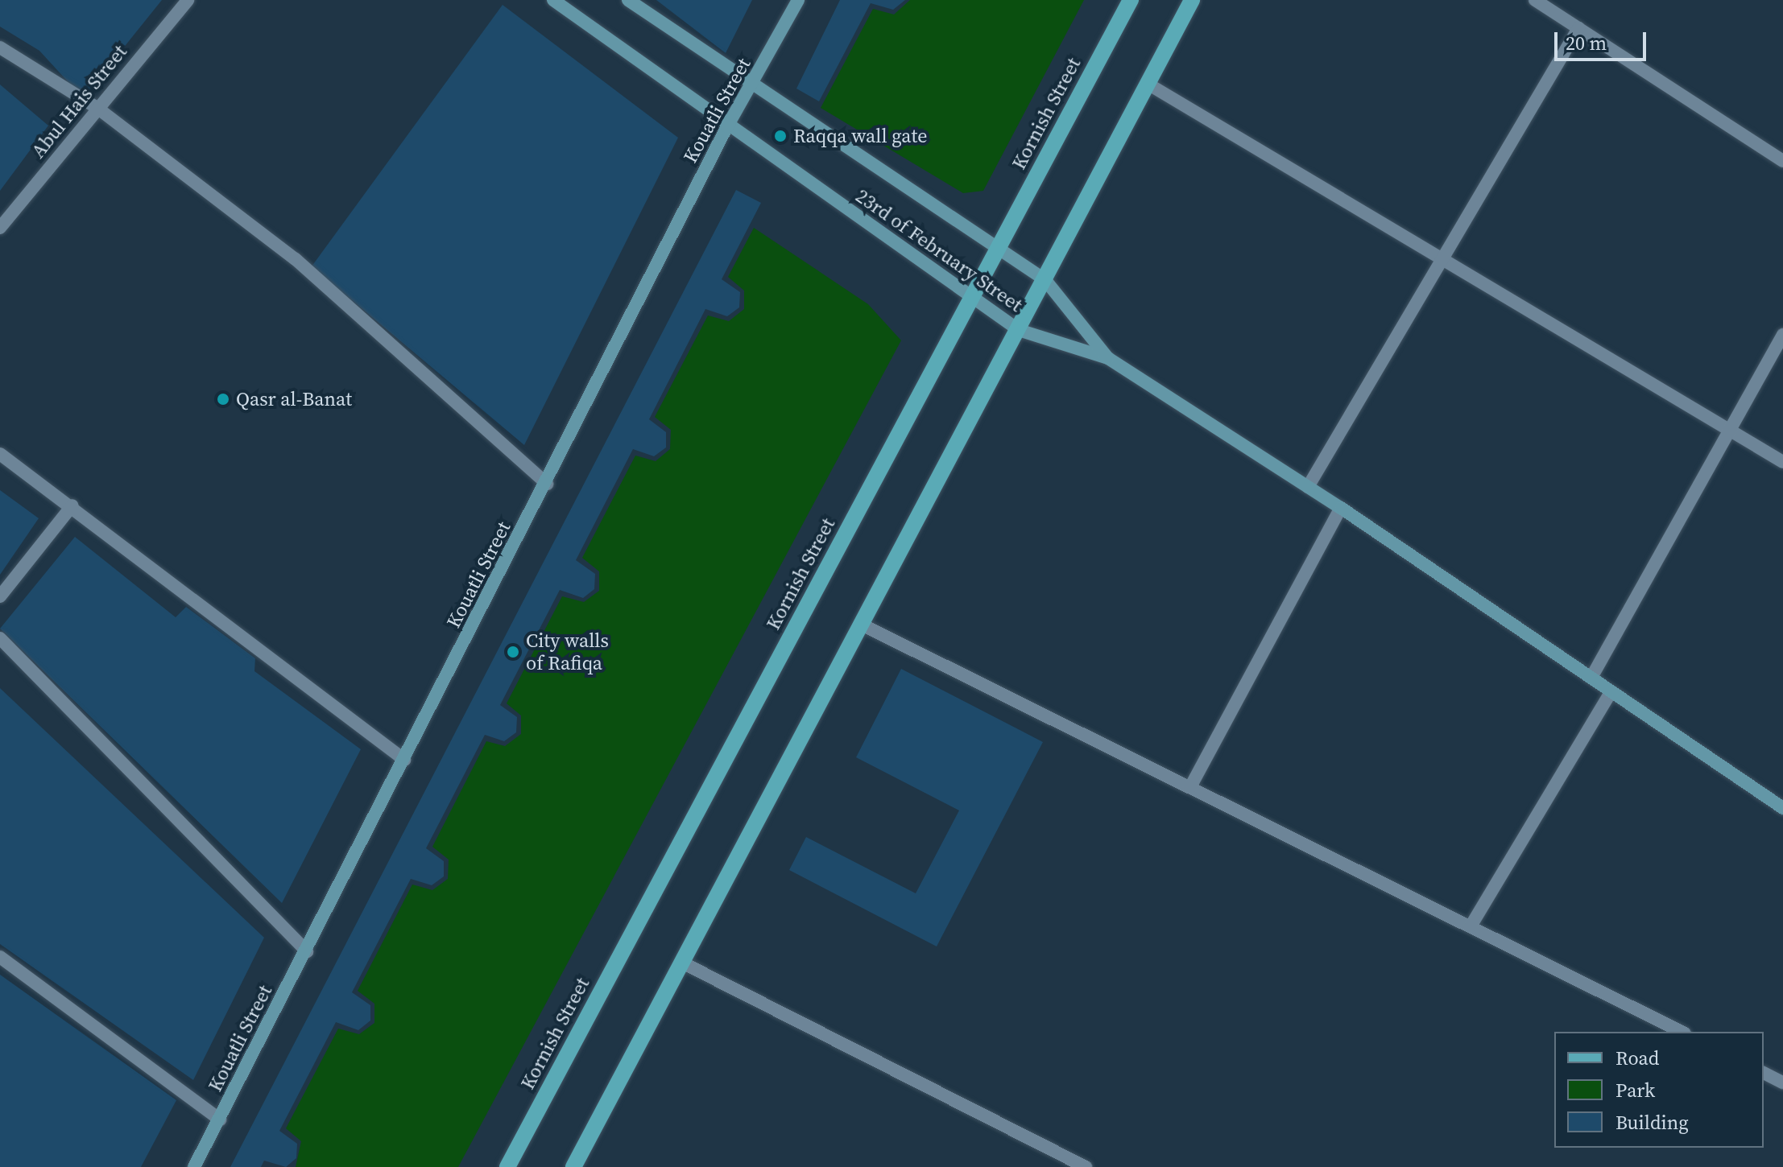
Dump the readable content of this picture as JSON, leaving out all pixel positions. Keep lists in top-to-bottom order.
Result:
{
  "streets": {
    "main road": ["Kouatli Street", "Kornish Street", "23rd of February Street"],
    "street": ["Abul Hais Street"]
  },
  "crossings": [
    ["Kouatli Street", "23rd of February Street"],
    ["Kornish Street", "23rd of February Street"]
  ],
  "places": ["Raqqa wall gate", "Qasr al-Banat", "City walls of Rafiqa"],
  "legend": ["Road", "Park", "Building"],
  "scale_bar": "20 m"
}
